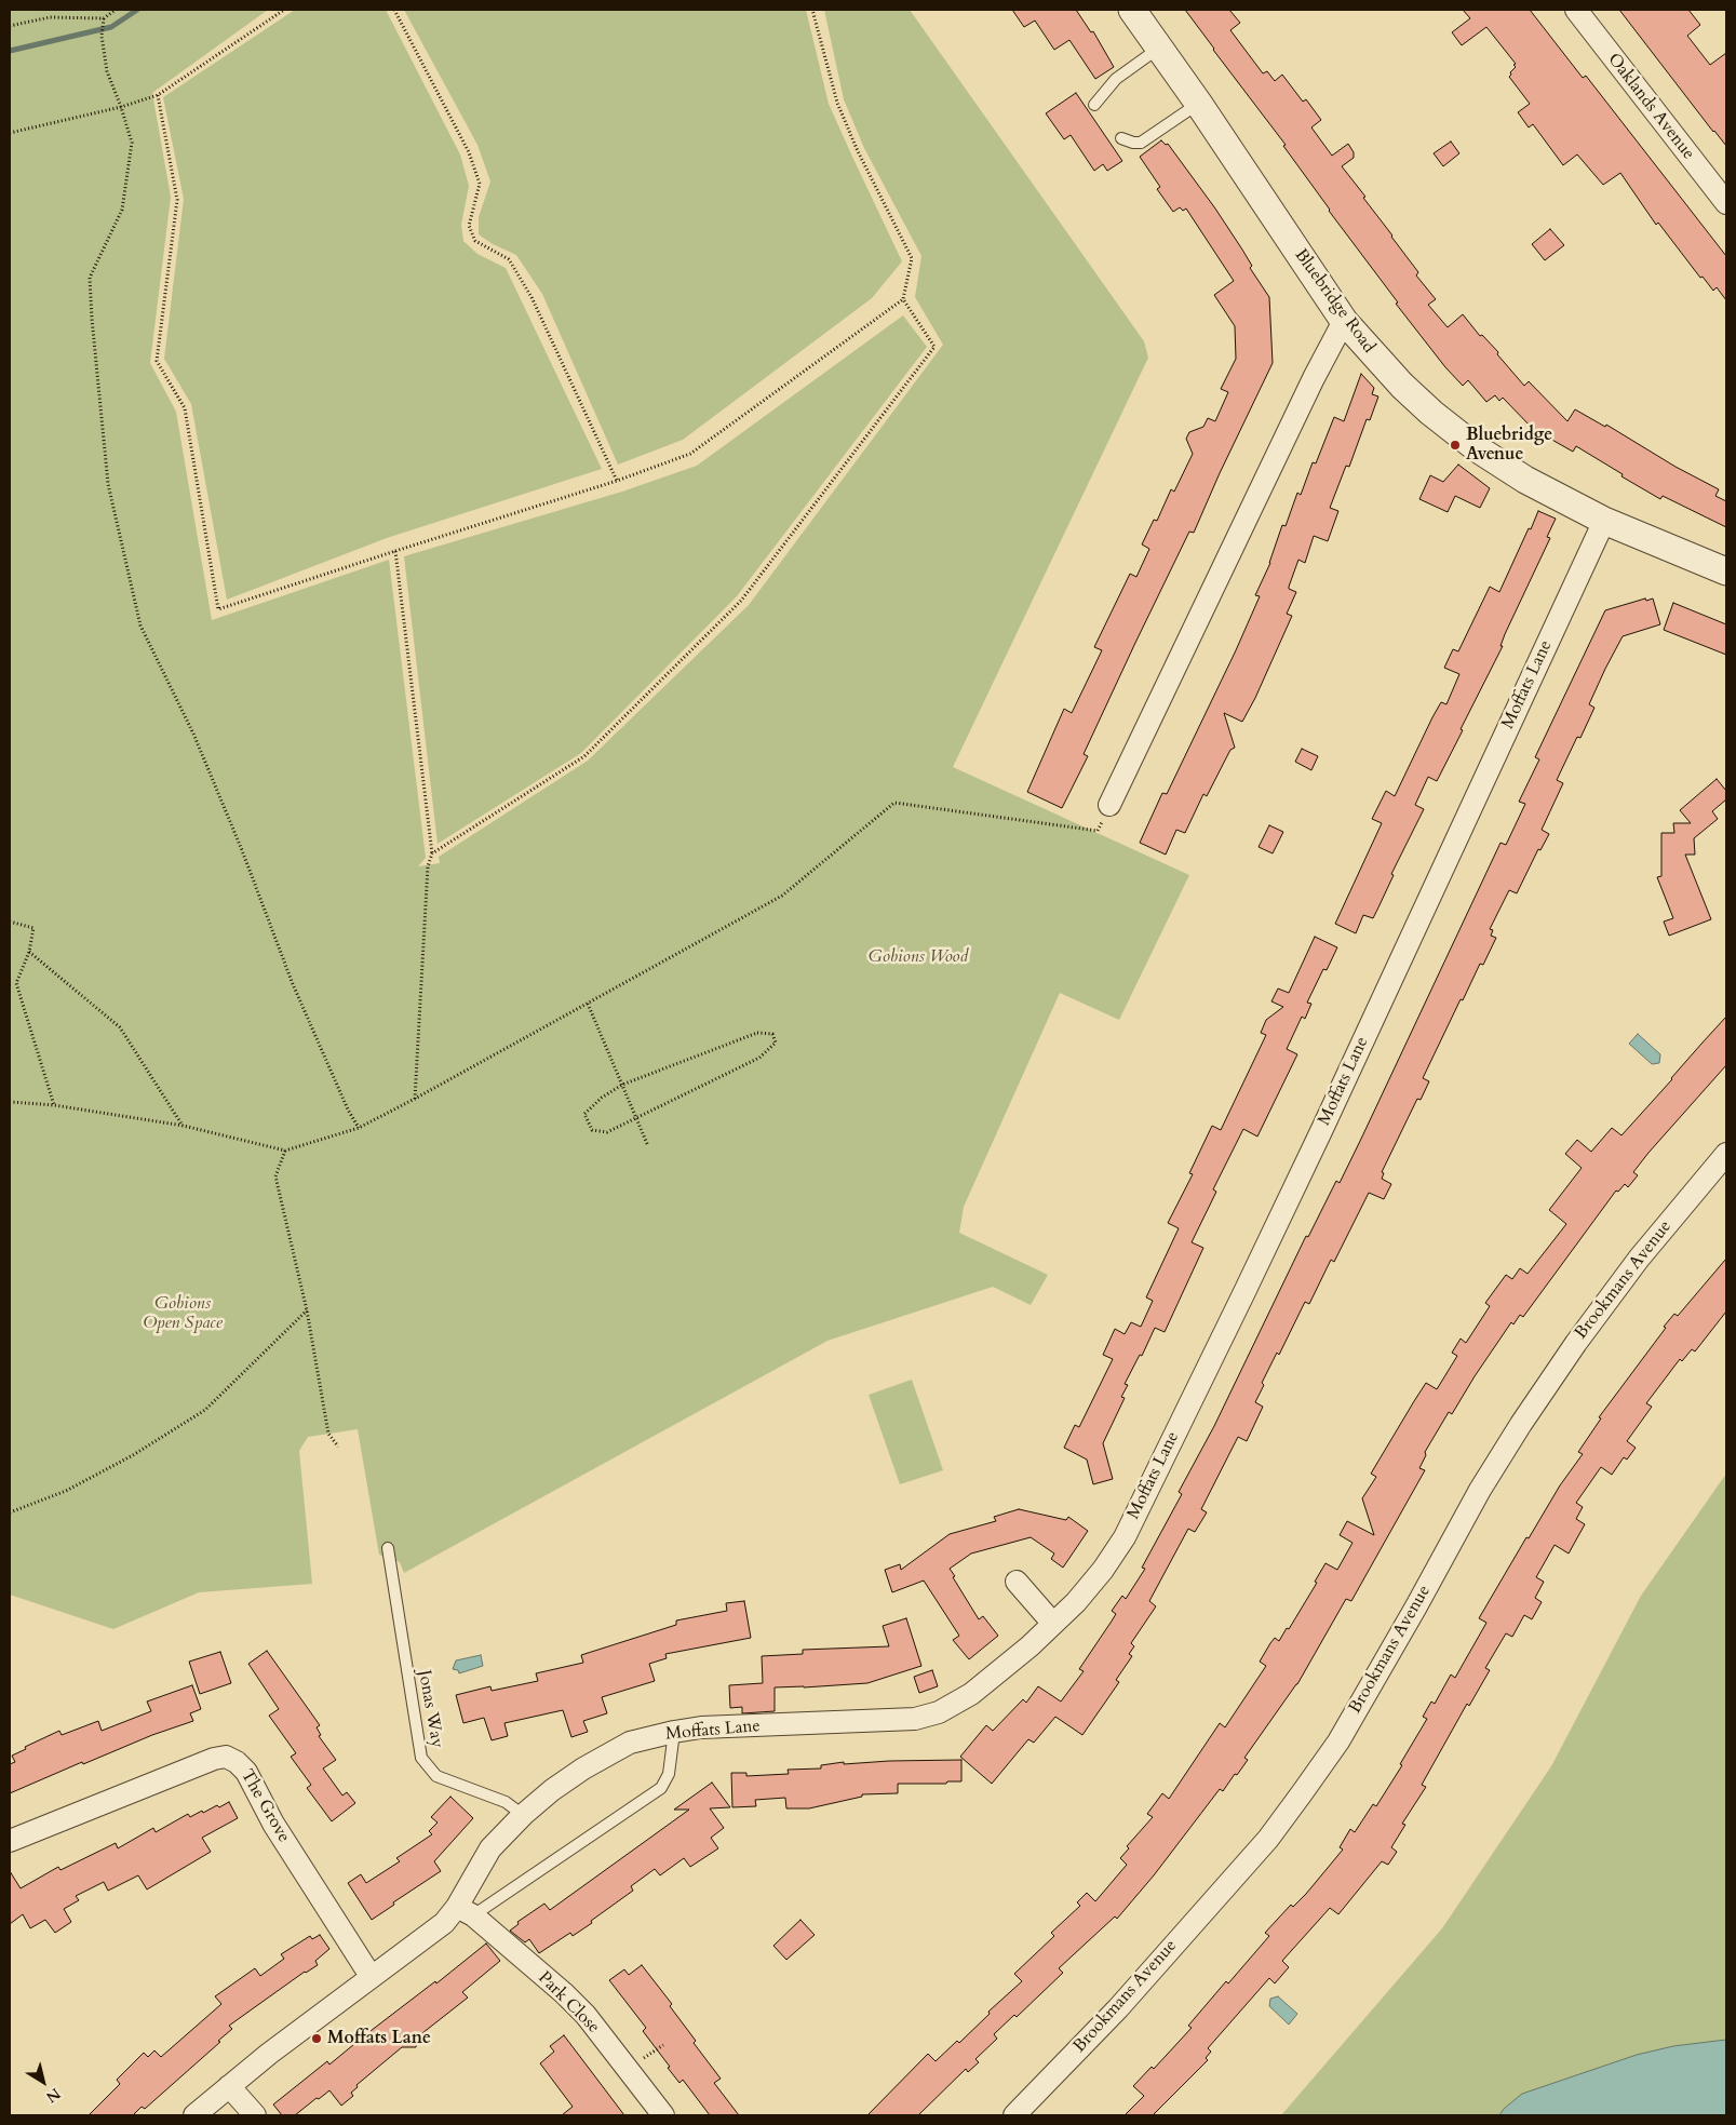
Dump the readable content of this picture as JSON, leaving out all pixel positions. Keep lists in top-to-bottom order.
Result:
{
  "streets": {
    "street": [
      "Oaklands Avenue",
      "Bluebridge Road",
      "Moffats Lane",
      "Brookmans Avenue",
      "The Grove",
      "Park Close"
    ],
    "lane": ["Jonas Way"]
  },
  "crossings": [
    ["Bluebridge Road", "Moffats Lane"],
    ["Moffats Lane", "Jonas Way"],
    ["Moffats Lane", "The Grove"],
    ["Moffats Lane", "Park Close"]
  ],
  "parks": ["Gobions Wood", "Gobions Open Space"],
  "places": ["Bluebridge Avenue", "Moffats Lane"],
  "north": "bottom right"
}
